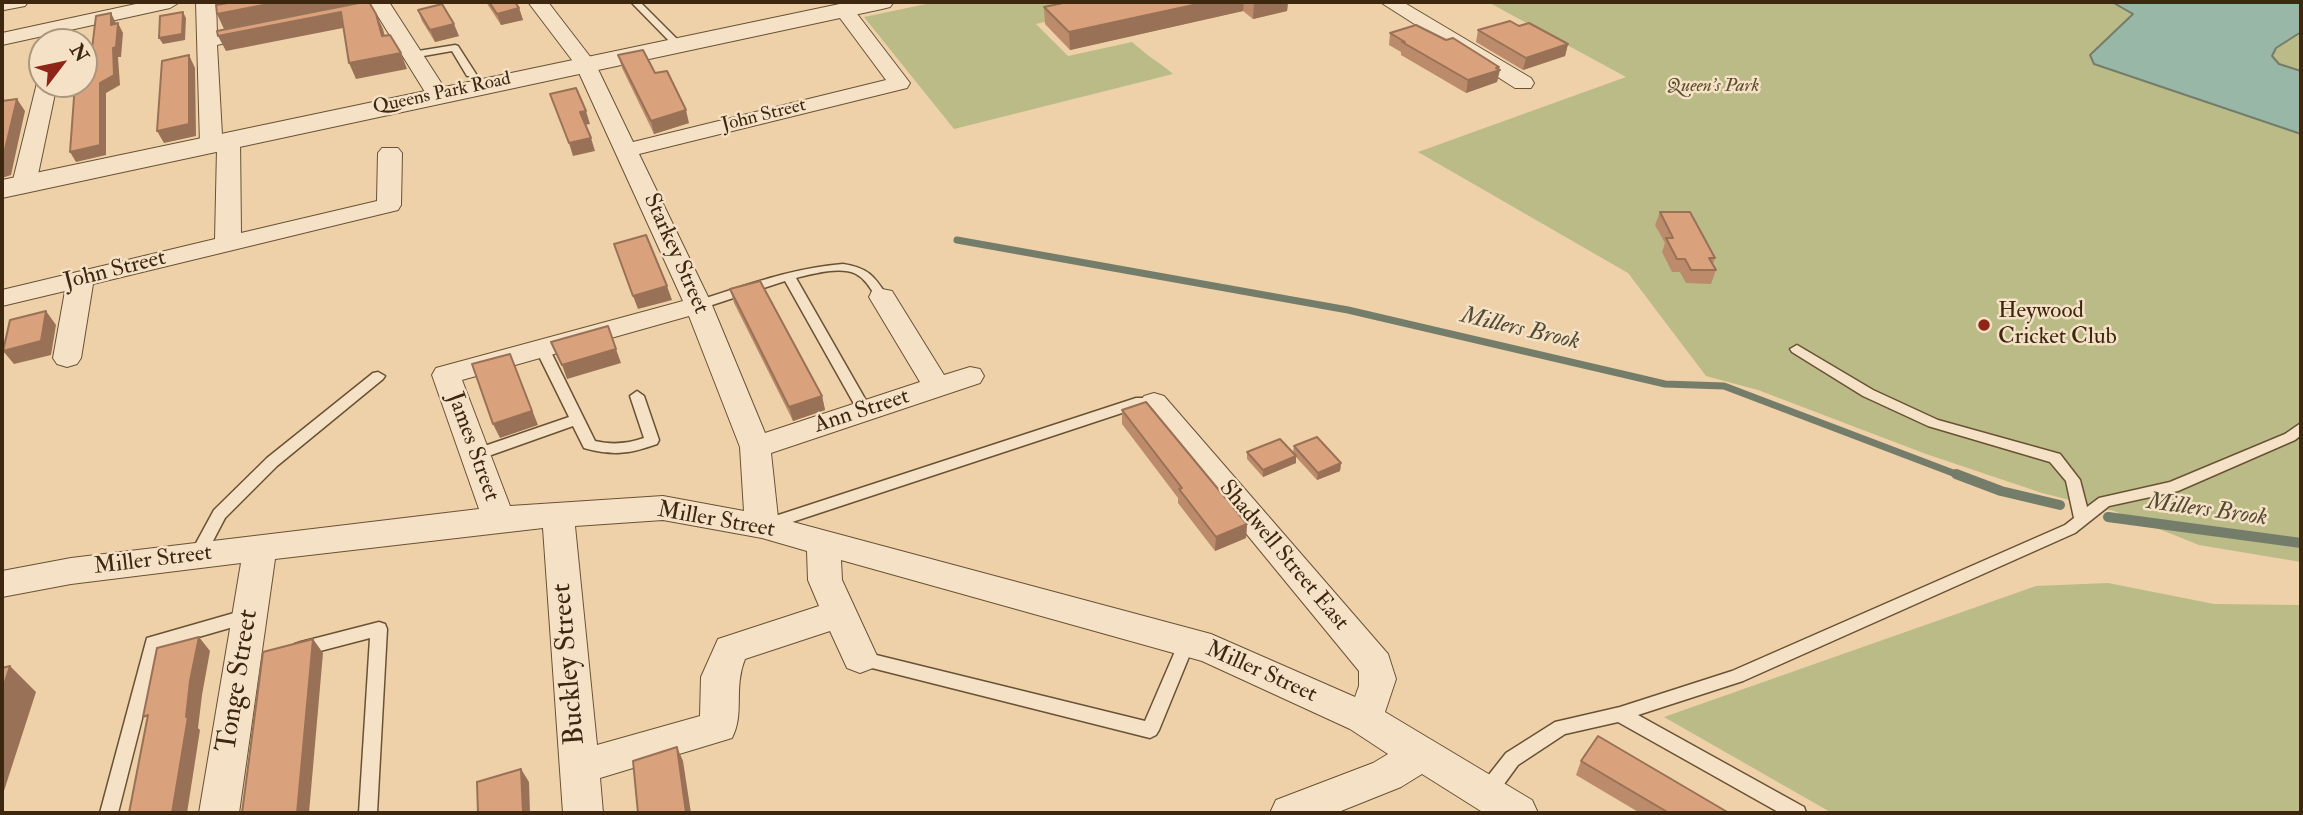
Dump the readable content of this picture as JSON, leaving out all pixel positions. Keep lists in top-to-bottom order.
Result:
{
  "streets": {
    "street": [
      "Queens Park Road",
      "John Street",
      "Starkey Street",
      "Ann Street",
      "James Street",
      "Miller Street",
      "Shadwell Street East",
      "Buckley Street",
      "Tonge Street"
    ]
  },
  "crossings": [
    ["Queens Park Road", "John Street"],
    ["Queens Park Road", "Starkey Street"],
    ["John Street", "Starkey Street"],
    ["Starkey Street", "Ann Street"],
    ["Starkey Street", "Miller Street"],
    ["James Street", "Miller Street"],
    ["Miller Street", "Shadwell Street East"],
    ["Miller Street", "Buckley Street"],
    ["Miller Street", "Tonge Street"]
  ],
  "water": ["Millers Brook"],
  "parks": ["Queen's Park"],
  "places": ["Heywood Cricket Club"],
  "north": "top right"
}
